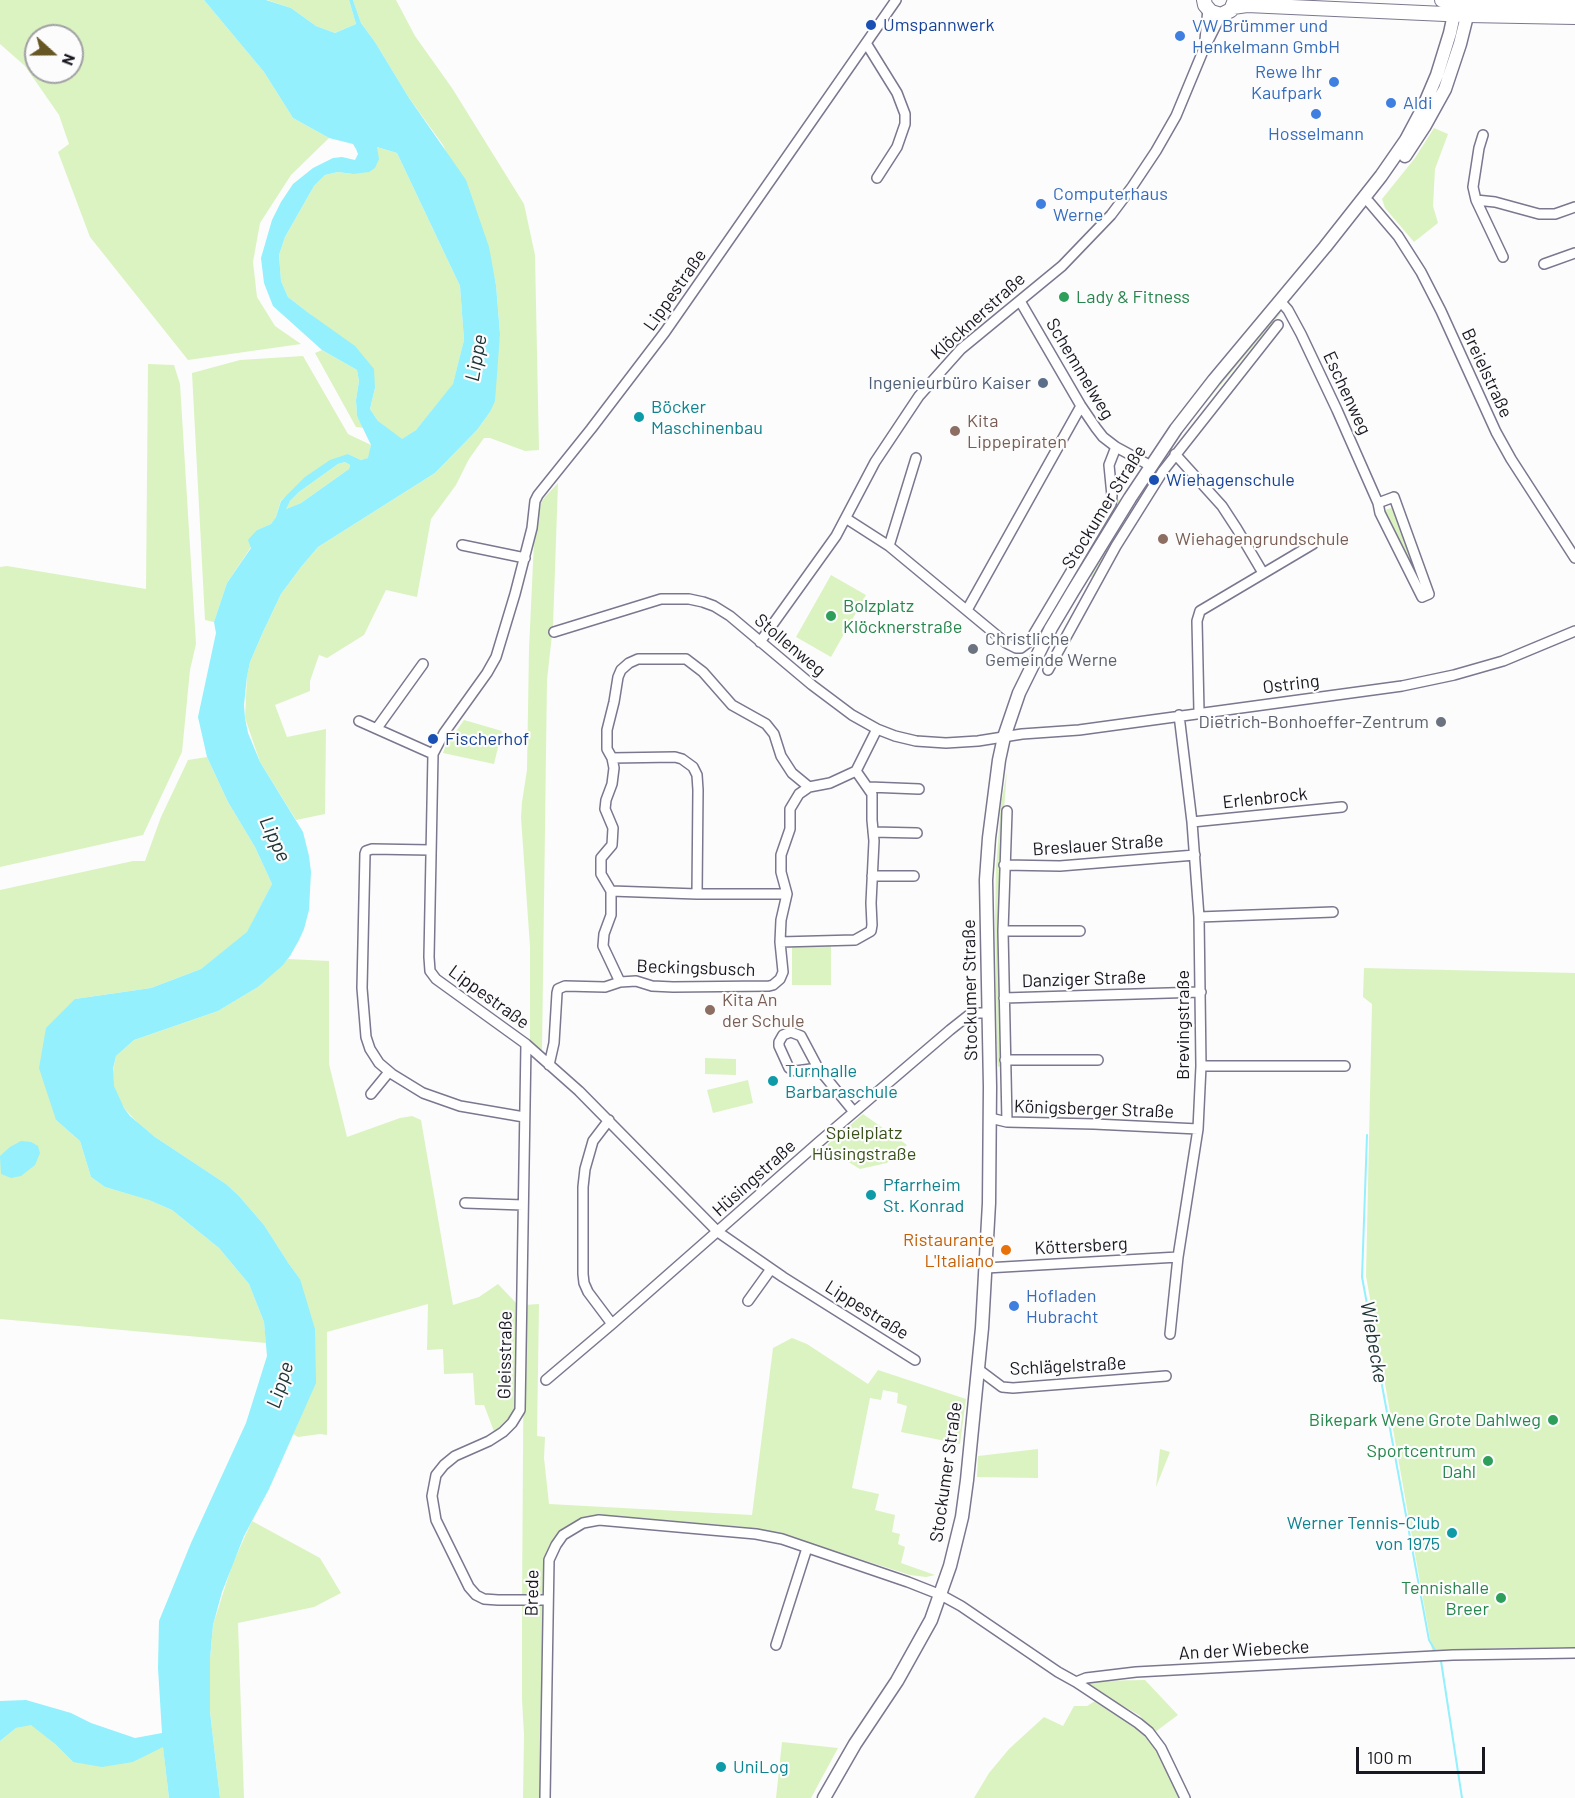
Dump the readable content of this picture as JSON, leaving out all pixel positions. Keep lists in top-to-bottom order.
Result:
{
  "streets": {
    "main road": ["Stockumer Straße"],
    "street": [
      "Lippestraße",
      "Klöcknerstraße",
      "Schemmelweg",
      "Breielstraße",
      "Eschenweg",
      "Stollenweg",
      "Ostring",
      "Erlenbrock",
      "Breslauer Straße",
      "Beckingsbusch",
      "Danziger Straße",
      "Brevingstraße",
      "Königsberger Straße",
      "Hüsingstraße",
      "Köttersberg",
      "Gleisstraße",
      "Schlägelstraße",
      "Brede",
      "An der Wiebecke"
    ]
  },
  "crossings": [
    ["Lippestraße", "Beckingsbusch"],
    ["Lippestraße", "Hüsingstraße"],
    ["Lippestraße", "Gleisstraße"],
    ["Klöcknerstraße", "Schemmelweg"],
    ["Klöcknerstraße", "Stollenweg"],
    ["Schemmelweg", "Stockumer Straße"],
    ["Breielstraße", "Stockumer Straße"],
    ["Eschenweg", "Stockumer Straße"],
    ["Stockumer Straße", "Stollenweg"],
    ["Stockumer Straße", "Ostring"],
    ["Stockumer Straße", "Breslauer Straße"],
    ["Stockumer Straße", "Danziger Straße"],
    ["Stockumer Straße", "Königsberger Straße"],
    ["Stockumer Straße", "Hüsingstraße"],
    ["Stockumer Straße", "Köttersberg"],
    ["Stockumer Straße", "Schlägelstraße"],
    ["Stockumer Straße", "Brede"],
    ["Stollenweg", "Ostring"],
    ["Ostring", "Brevingstraße"],
    ["Erlenbrock", "Brevingstraße"],
    ["Breslauer Straße", "Brevingstraße"],
    ["Danziger Straße", "Brevingstraße"],
    ["Brevingstraße", "Königsberger Straße"],
    ["Brevingstraße", "Köttersberg"],
    ["Gleisstraße", "Brede"]
  ],
  "water": ["Lippe", "Wiebecke"],
  "parks": ["Spielplatz Hüsingstraße"],
  "places": [
    "Umspannwerk",
    "VW Brümmer und Henkelmann GmbH",
    "Rewe Ihr Kaufpark",
    "Aldi",
    "Hosselmann",
    "Computerhaus Werne",
    "Lady & Fitness",
    "Ingenieurbüro Kaiser",
    "Böcker Maschinenbau",
    "Kita Lippepiraten",
    "Wiehagenschule",
    "Wiehagengrundschule",
    "Bolzplatz Klöcknerstraße",
    "Christliche Gemeinde Werne",
    "Dietrich-Bonhoeffer-Zentrum",
    "Fischerhof",
    "Kita An der Schule",
    "Turnhalle Barbaraschule",
    "Pfarrheim St. Konrad",
    "Ristaurante L'Italiano",
    "Hofladen Hubracht",
    "Bikepark Wene Grote Dahlweg",
    "Sportcentrum Dahl",
    "Werner Tennis-Club von 1975",
    "Tennishalle Breer",
    "UniLog"
  ],
  "scale_bar": "100 m",
  "north": "right"
}
